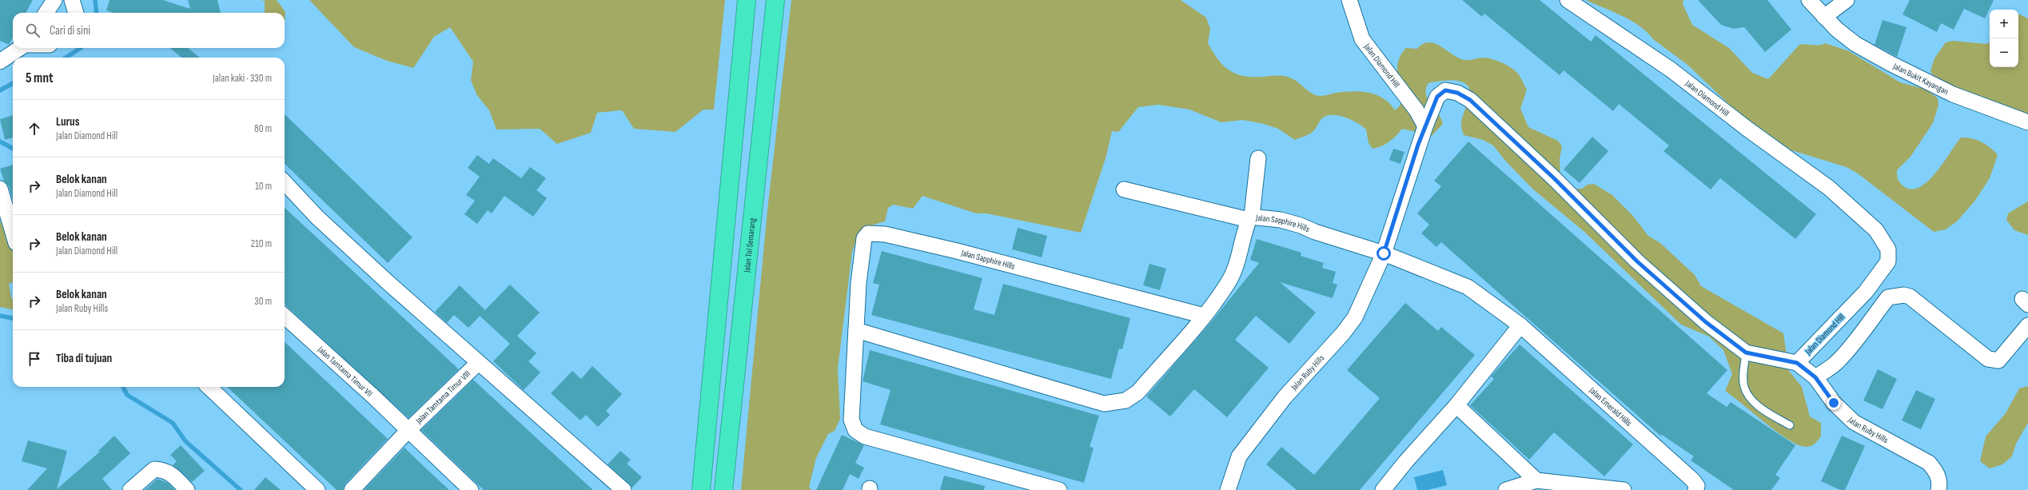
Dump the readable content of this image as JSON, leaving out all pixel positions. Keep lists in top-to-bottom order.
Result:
{
  "streets": {
    "highway": ["Jalan Tol Semarang"],
    "street": [
      "Jalan Diamond Hill",
      "Jalan Bukit Kayangan",
      "Jalan Sapphire Hills",
      "Jalan Tamtama Timur VII",
      "Jalan Ruby Hills",
      "Jalan Tamtama Timur VIII",
      "Jalan Emerald Hills"
    ]
  },
  "crossings": [
    ["Jalan Diamond Hill", "Jalan Ruby Hills"],
    ["Jalan Sapphire Hills", "Jalan Ruby Hills"],
    ["Jalan Sapphire Hills", "Jalan Emerald Hills"],
    ["Jalan Tamtama Timur VII", "Jalan Tamtama Timur VIII"],
    ["Jalan Ruby Hills", "Jalan Emerald Hills"]
  ],
  "page": {
    "map_buttons": ["+", "−"],
    "search": "Cari di sini",
    "heading": ["5 mnt", "Jalan kaki · 330 m"],
    "list": [
      ["Lurus", "Jalan Diamond Hill", "80 m"],
      ["Belok kanan", "Jalan Diamond Hill", "10 m"],
      ["Belok kanan", "Jalan Diamond Hill", "210 m"],
      ["Belok kanan", "Jalan Ruby Hills", "30 m"],
      "Tiba di tujuan"
    ]
  }
}
